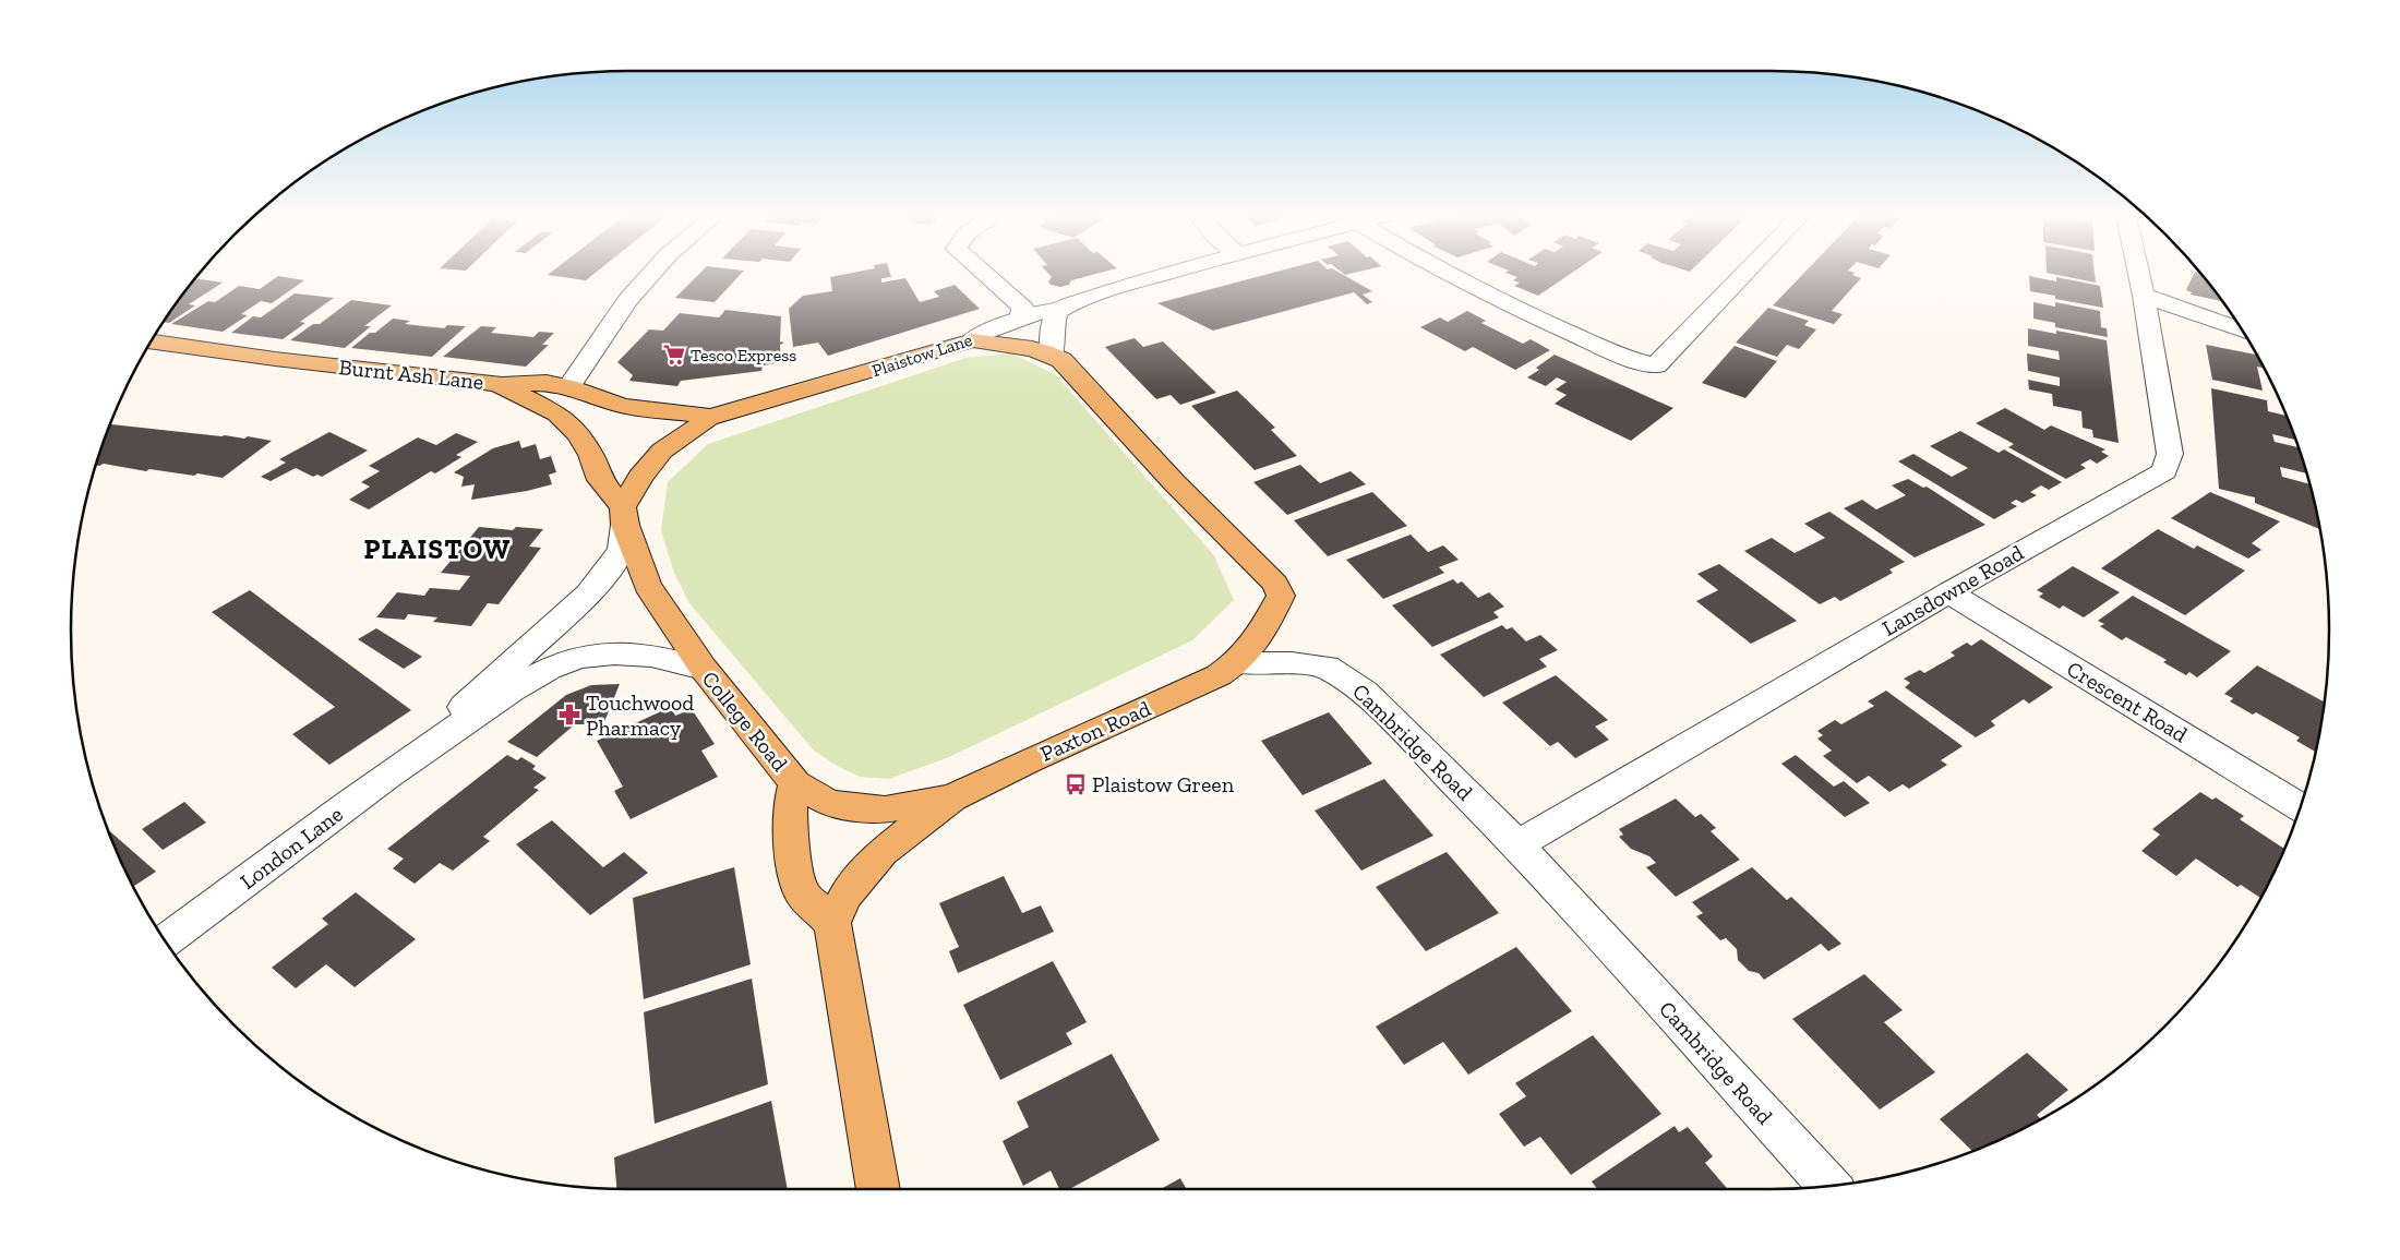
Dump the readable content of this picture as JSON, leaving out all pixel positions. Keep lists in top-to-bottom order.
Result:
{
  "streets": {
    "main road": [
      "Plaistow Lane",
      "Burnt Ash Lane",
      "College Road",
      "Paxton Road"
    ],
    "street": [
      "Lansdowne Road",
      "Crescent Road",
      "Cambridge Road",
      "London Lane"
    ]
  },
  "crossings": [
    ["Plaistow Lane", "Burnt Ash Lane"],
    ["Plaistow Lane", "College Road"],
    ["Burnt Ash Lane", "College Road"],
    ["Lansdowne Road", "Crescent Road"],
    ["Lansdowne Road", "Cambridge Road"],
    ["College Road", "Paxton Road"],
    ["Paxton Road", "Cambridge Road"]
  ],
  "districts": ["PLAISTOW"],
  "places": {
    "supermarket": ["Tesco Express"],
    "pharmacy": ["Touchwood Pharmacy"],
    "bus stop": ["Plaistow Green"]
  }
}
